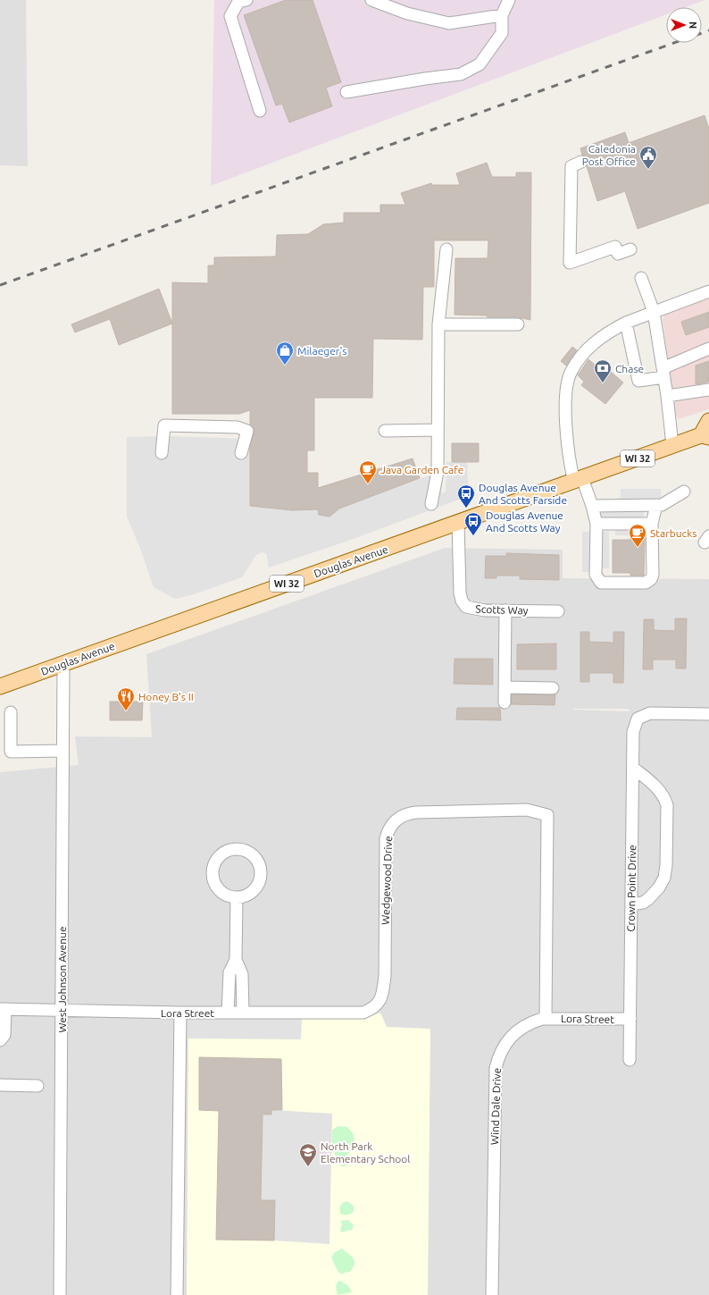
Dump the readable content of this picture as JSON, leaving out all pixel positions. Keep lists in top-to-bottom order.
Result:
{
  "streets": {
    "main road": ["WI 32", "Douglas Avenue"],
    "street": [
      "Scotts Way",
      "Wedgewood Drive",
      "Crown Point Drive",
      "West Johnson Avenue",
      "Lora Street",
      "Wind Dale Drive"
    ]
  },
  "crossings": [
    ["Douglas Avenue", "Scotts Way"],
    ["Douglas Avenue", "West Johnson Avenue"],
    ["Wedgewood Drive", "Lora Street"],
    ["Wedgewood Drive", "Wind Dale Drive"],
    ["Crown Point Drive", "Lora Street"],
    ["West Johnson Avenue", "Lora Street"],
    ["Lora Street", "Wind Dale Drive"]
  ],
  "places": {
    "public building": ["Caledonia Post Office"],
    "shop": ["Milaeger's"],
    "bank": ["Chase"],
    "cafe": ["Java Garden Cafe", "Starbucks"],
    "bus stop": ["Douglas Avenue And Scotts Farside", "Douglas Avenue And Scotts Way"],
    "restaurant": ["Honey B's II"],
    "school or university": ["North Park Elementary School"]
  },
  "north": "right"
}
